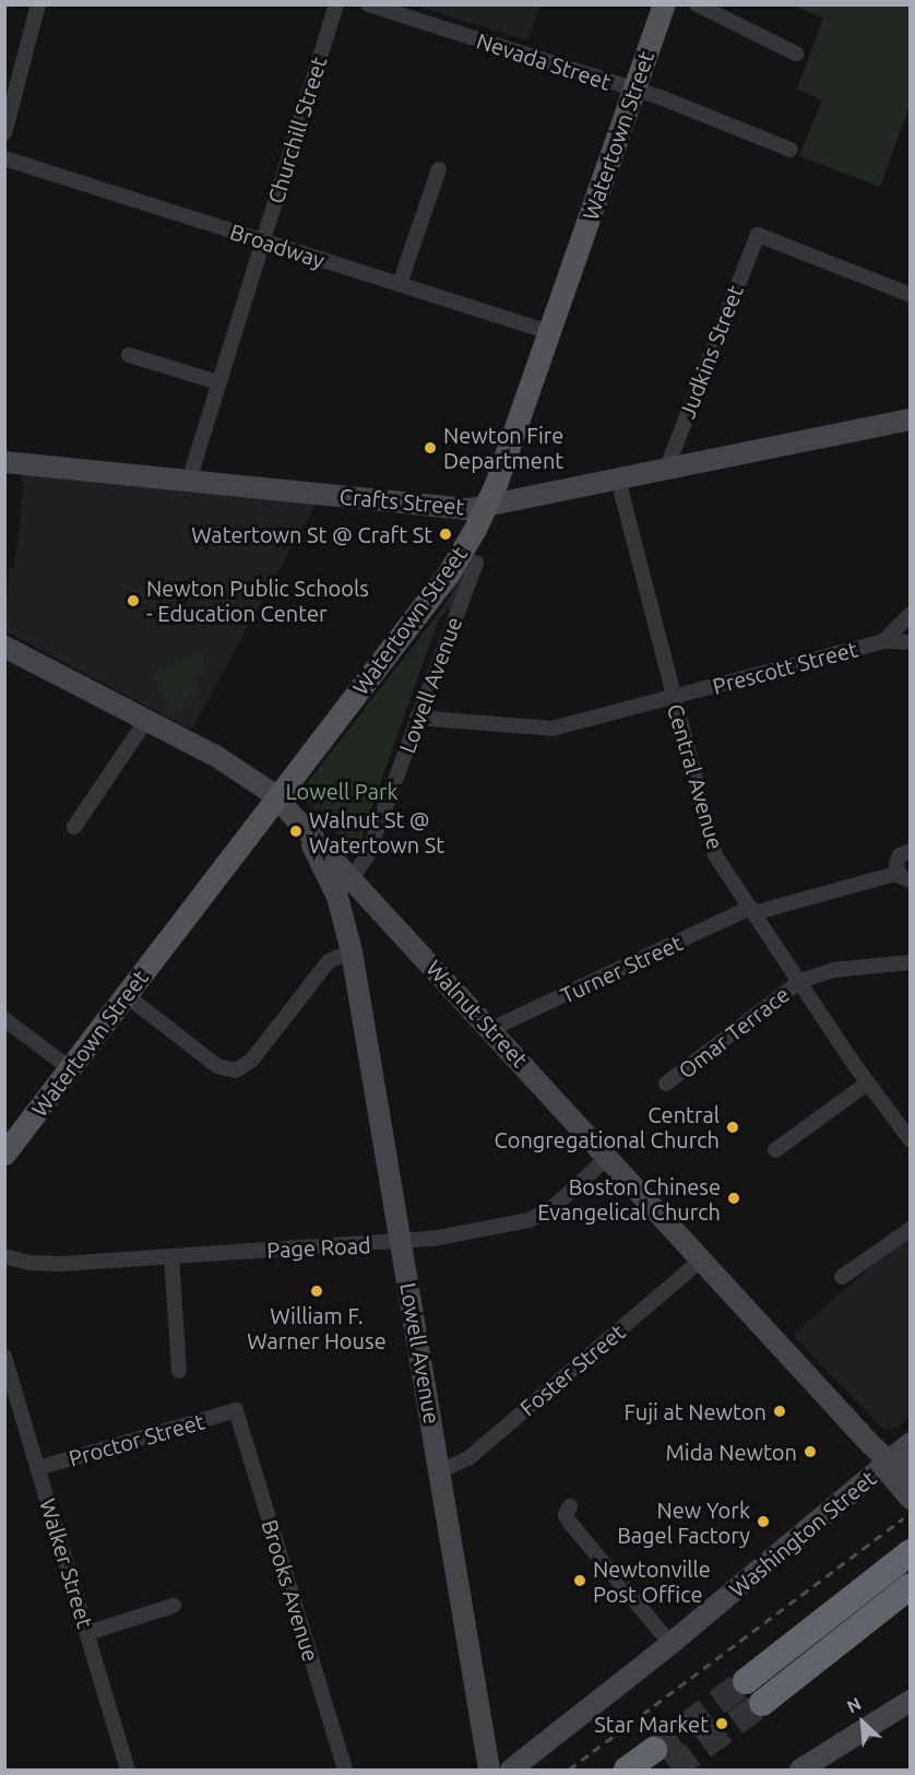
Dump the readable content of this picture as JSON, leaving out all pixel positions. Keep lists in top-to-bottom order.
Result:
{
  "streets": {
    "main road": [
      "Watertown Street",
      "Crafts Street",
      "Lowell Avenue",
      "Walnut Street",
      "Washington Street"
    ],
    "street": [
      "Nevada Street",
      "Churchill Street",
      "Broadway",
      "Judkins Street",
      "Prescott Street",
      "Central Avenue",
      "Turner Street",
      "Omar Terrace",
      "Page Road",
      "Foster Street",
      "Proctor Street",
      "Walker Street",
      "Brooks Avenue"
    ]
  },
  "crossings": [
    ["Nevada Street", "Watertown Street"],
    ["Churchill Street", "Broadway"],
    ["Churchill Street", "Crafts Street"],
    ["Watertown Street", "Broadway"],
    ["Watertown Street", "Crafts Street"],
    ["Watertown Street", "Walnut Street"],
    ["Judkins Street", "Crafts Street"],
    ["Crafts Street", "Central Avenue"],
    ["Prescott Street", "Lowell Avenue"],
    ["Prescott Street", "Central Avenue"],
    ["Lowell Avenue", "Walnut Street"],
    ["Lowell Avenue", "Page Road"],
    ["Lowell Avenue", "Foster Street"],
    ["Central Avenue", "Turner Street"],
    ["Central Avenue", "Omar Terrace"],
    ["Turner Street", "Walnut Street"],
    ["Walnut Street", "Page Road"],
    ["Walnut Street", "Foster Street"],
    ["Walnut Street", "Washington Street"],
    ["Proctor Street", "Walker Street"],
    ["Proctor Street", "Brooks Avenue"]
  ],
  "parks": ["Lowell Park"],
  "places": [
    "Newton Fire Department",
    "Watertown St @ Craft St",
    "Newton Public Schools - Education Center",
    "Walnut St @ Watertown St",
    "Central Congregational Church",
    "Boston Chinese Evangelical Church",
    "William F. Warner House",
    "Fuji at Newton",
    "Mida Newton",
    "New York Bagel Factory",
    "Newtonville Post Office",
    "Star Market"
  ],
  "north": "top left"
}
